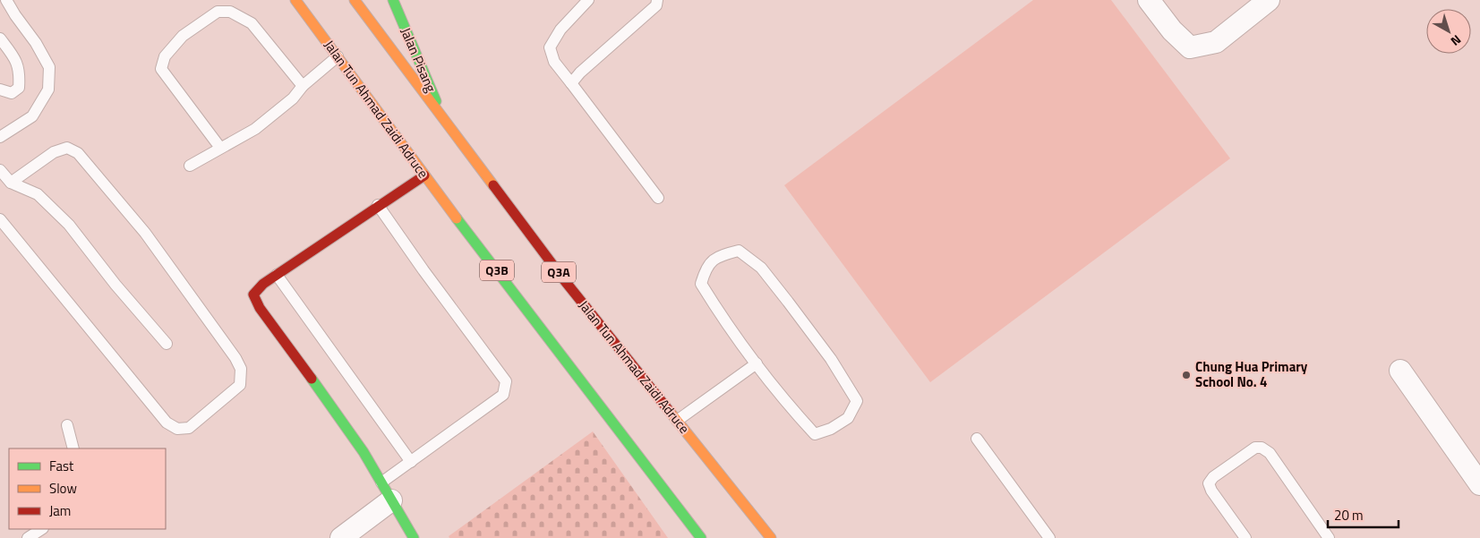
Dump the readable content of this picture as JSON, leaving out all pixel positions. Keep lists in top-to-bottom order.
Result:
{
  "streets": {
    "main road": [
      "Jalan Pisang",
      "Jalan Tun Ahmad Zaidi Adruce",
      "Q3B",
      "Q3A"
    ]
  },
  "crossings": [
    ["Jalan Pisang", "Jalan Tun Ahmad Zaidi Adruce"]
  ],
  "places": ["Chung Hua Primary School No. 4"],
  "legend": ["Fast", "Slow", "Jam"],
  "scale_bar": "20 m",
  "north": "bottom right"
}
